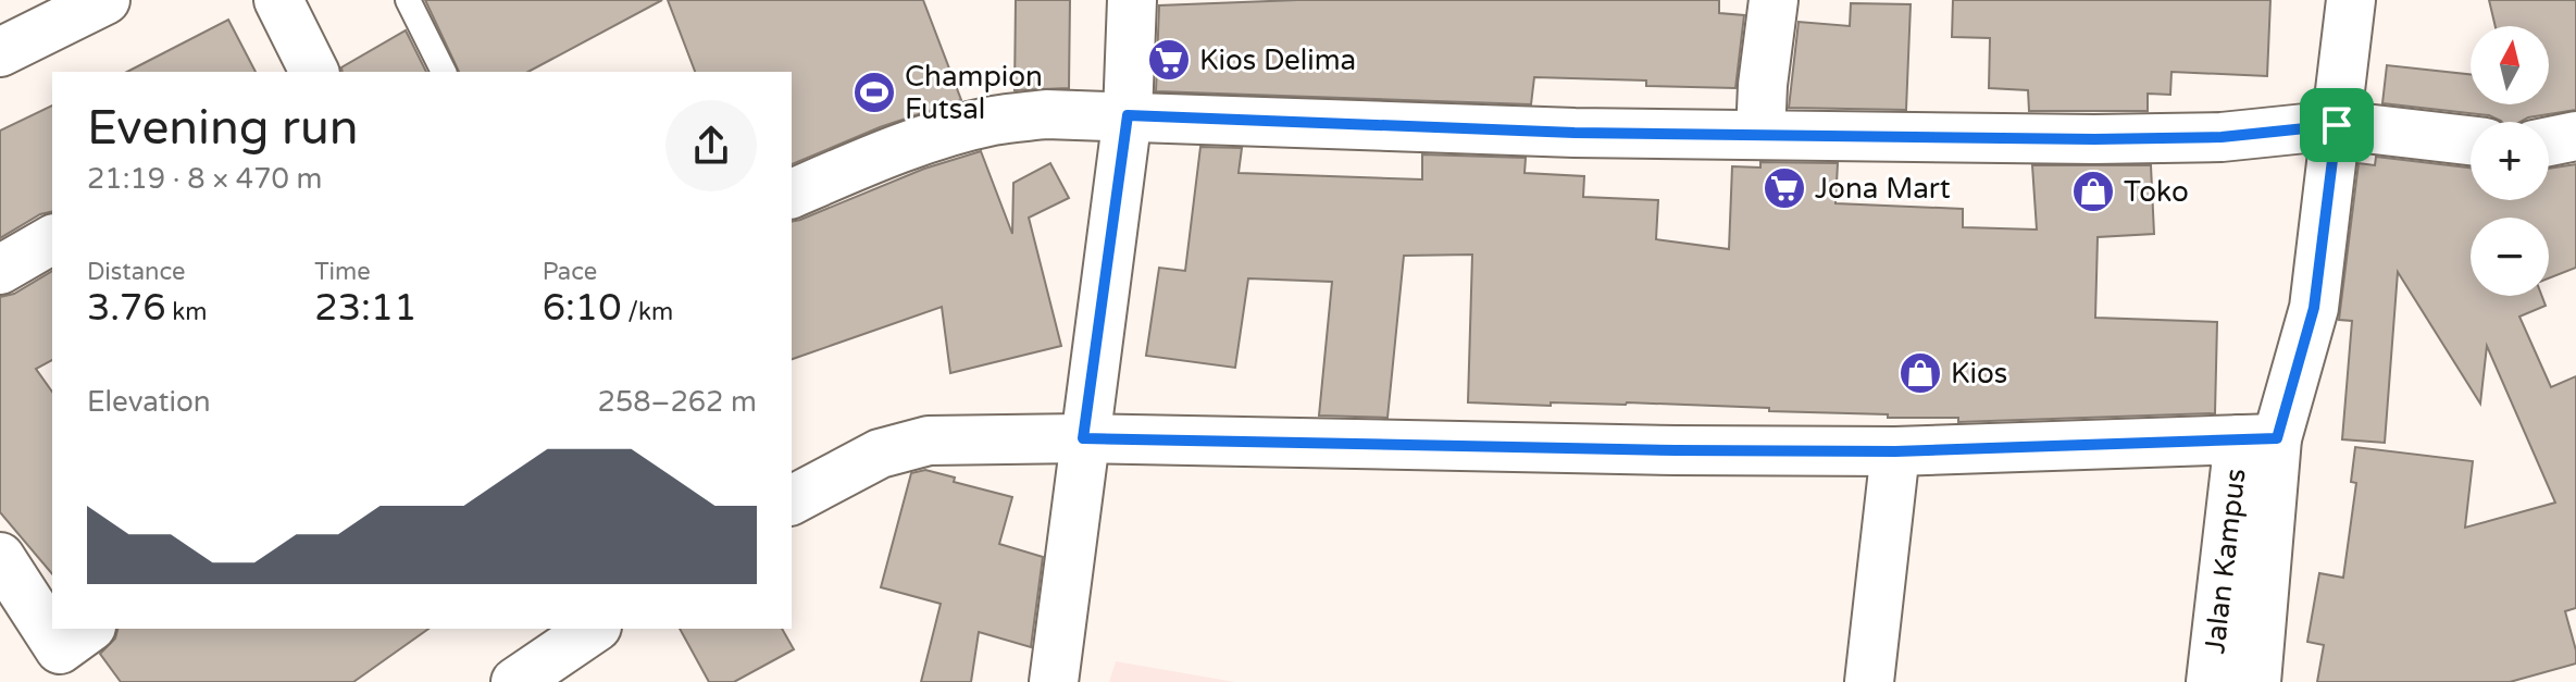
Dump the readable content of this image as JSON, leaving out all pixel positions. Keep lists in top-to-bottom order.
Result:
{
  "streets": {
    "main road": ["Jalan Kampus"]
  },
  "places": {
    "supermarket": ["Kios Delima", "Jona Mart"],
    "sports": ["Champion Futsal"],
    "shop": ["Toko", "Kios"]
  },
  "north": "top",
  "page": {
    "map_buttons": ["+", "−"],
    "heading": ["Evening run", "21:19 · 8 × 470 m"],
    "stats": [
      ["Distance", "3.76 km"],
      ["Time", "23:11"],
      ["Pace", "6:10 /km"]
    ],
    "chart": ["Elevation", "258–262 m"]
  }
}
